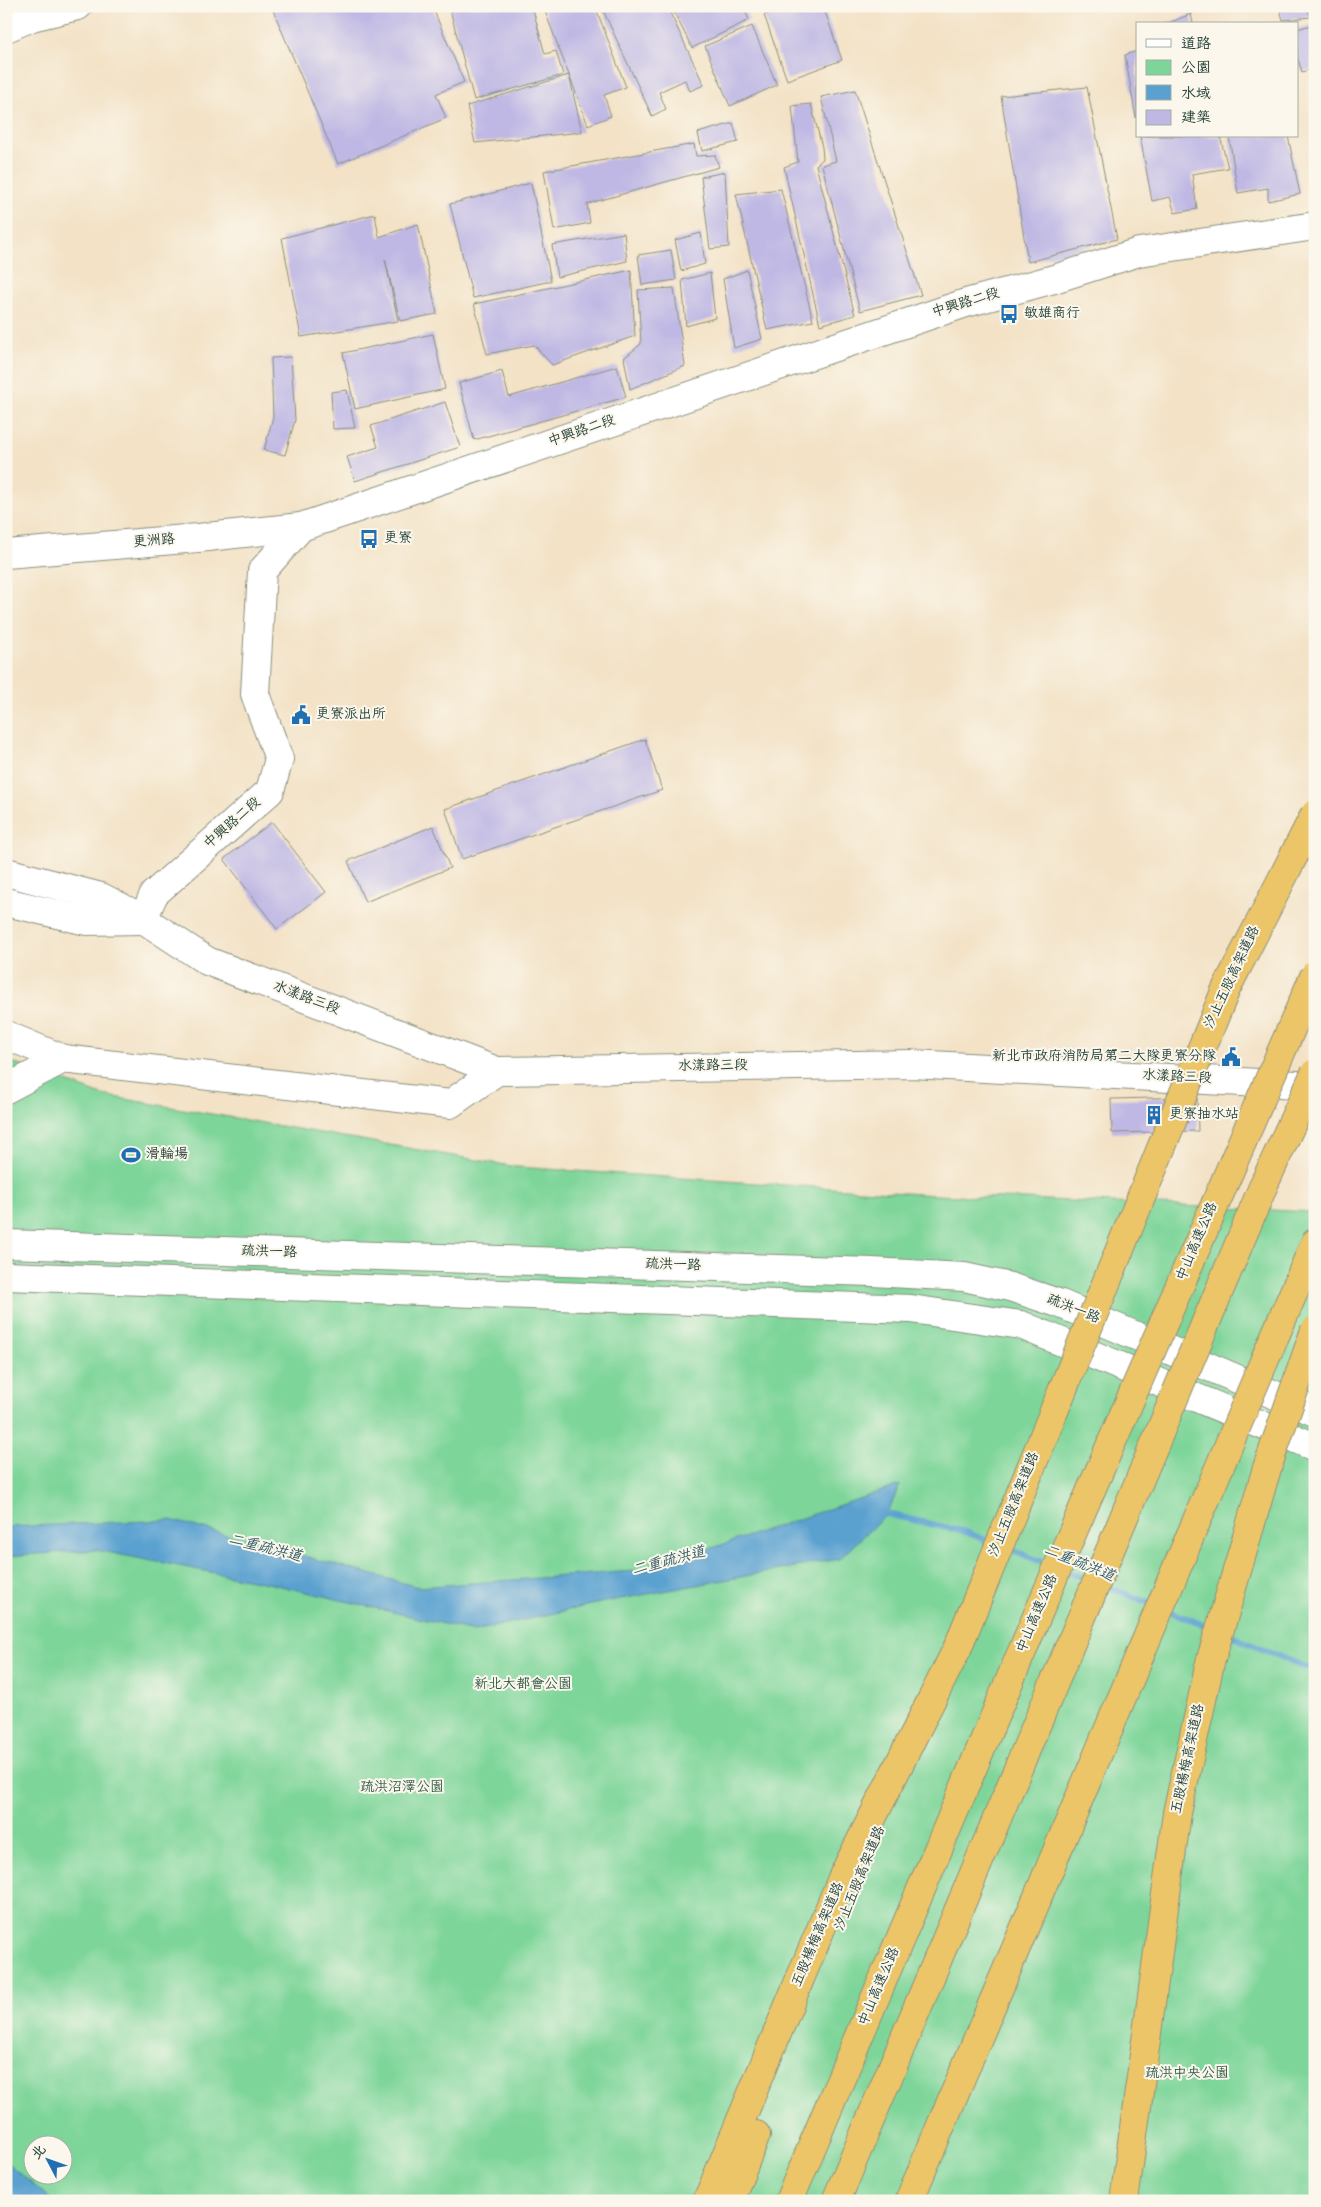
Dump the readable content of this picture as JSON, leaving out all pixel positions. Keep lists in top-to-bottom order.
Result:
{
  "streets": {
    "highway": ["汐止五股高架道路", "中山高速公路", "五股楊梅高架道路"],
    "street": [
      "中興路二段",
      "更洲路",
      "水漾路三段",
      "疏洪一路"
    ]
  },
  "crossings": [
    ["中興路二段", "更洲路"],
    ["中興路二段", "水漾路三段"],
    ["汐止五股高架道路", "五股楊梅高架道路"]
  ],
  "water": ["二重疏洪道"],
  "parks": ["新北大都會公園", "疏洪沼澤公園", "疏洪中央公園"],
  "places": {
    "bus stop": ["敏雄商行", "更寮"],
    "public building": ["更寮派出所", "新北市政府消防局第二大隊更寮分隊"],
    "building": ["更寮抽水站"],
    "sports": ["滑輪場"]
  },
  "legend": [
    "道路",
    "公園",
    "水域",
    "建築"
  ],
  "north": "top left"
}
